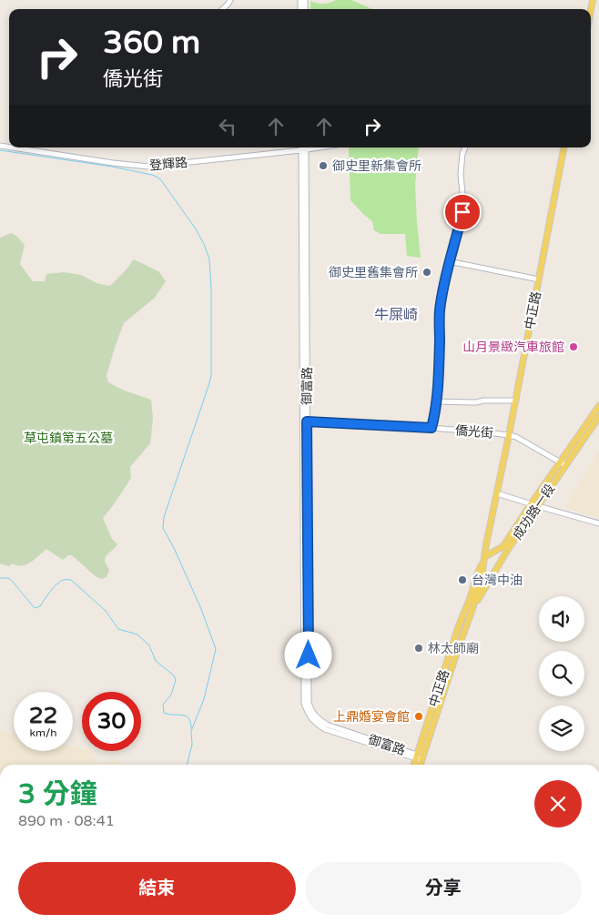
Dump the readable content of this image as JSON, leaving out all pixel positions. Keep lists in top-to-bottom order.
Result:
{
  "streets": {
    "main road": ["中正路", "成功路一段"],
    "street": ["登輝路", "御富路", "僑光街"]
  },
  "crossings": [
    ["登輝路", "御富路"],
    ["中正路", "御富路"],
    ["中正路", "僑光街"],
    ["中正路", "成功路一段"],
    ["御富路", "僑光街"],
    ["僑光街", "成功路一段"]
  ],
  "districts": ["牛屎崎"],
  "parks": ["草屯鎮第五公墓"],
  "places": [
    "御史里新集會所",
    "御史里舊集會所",
    "山月景緻汽車旅館",
    "台灣中油",
    "林太師廟",
    "上鼎婚宴會館"
  ],
  "page": {
    "turn": ["360 m", "僑光街"],
    "speed": "22 km/h",
    "limit": "30",
    "heading": ["3 分鐘", "890 m · 08:41"],
    "buttons": ["結束", "分享"]
  }
}
